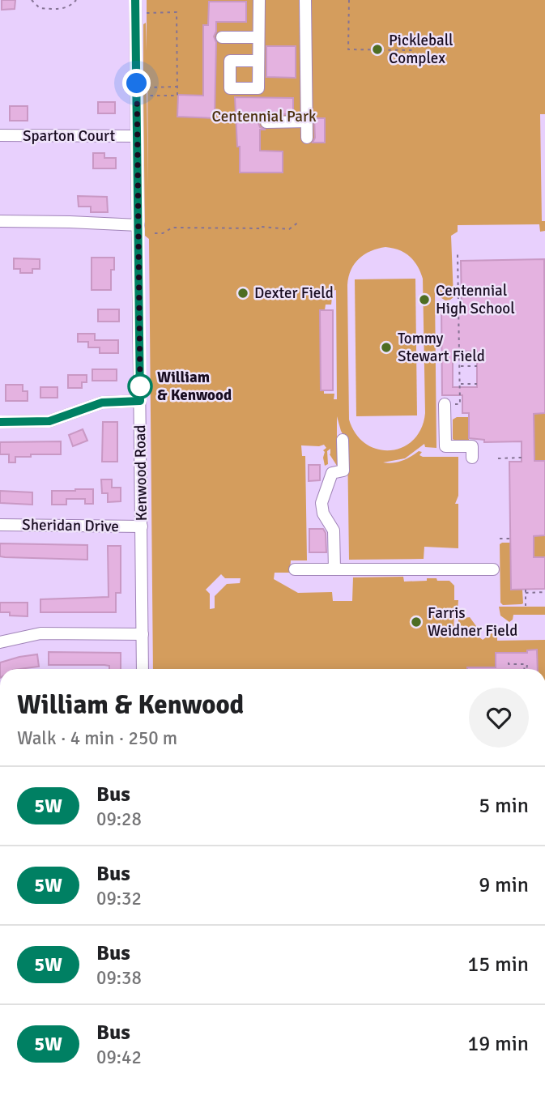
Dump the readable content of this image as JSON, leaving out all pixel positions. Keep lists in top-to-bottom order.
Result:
{
  "streets": {
    "street": ["Sparton Court", "Kenwood Road", "Sheridan Drive"]
  },
  "crossings": [
    ["Sparton Court", "Kenwood Road"],
    ["Kenwood Road", "Sheridan Drive"]
  ],
  "parks": ["Centennial Park"],
  "places": [
    "Pickleball Complex",
    "Dexter Field",
    "Centennial High School",
    "Tommy Stewart Field",
    "William & Kenwood",
    "Farris Weidner Field"
  ],
  "lines": ["bus line 5W"],
  "page": {
    "heading": ["William & Kenwood", "Walk · 4 min · 250 m"],
    "list": [
      {
        "mark": "5W",
        "name": "Bus",
        "note": "09:28",
        "value": "5 min"
      },
      {
        "mark": "5W",
        "name": "Bus",
        "note": "09:32",
        "value": "9 min"
      },
      {
        "mark": "5W",
        "name": "Bus",
        "note": "09:38",
        "value": "15 min"
      },
      {
        "mark": "5W",
        "name": "Bus",
        "note": "09:42",
        "value": "19 min"
      }
    ]
  }
}
